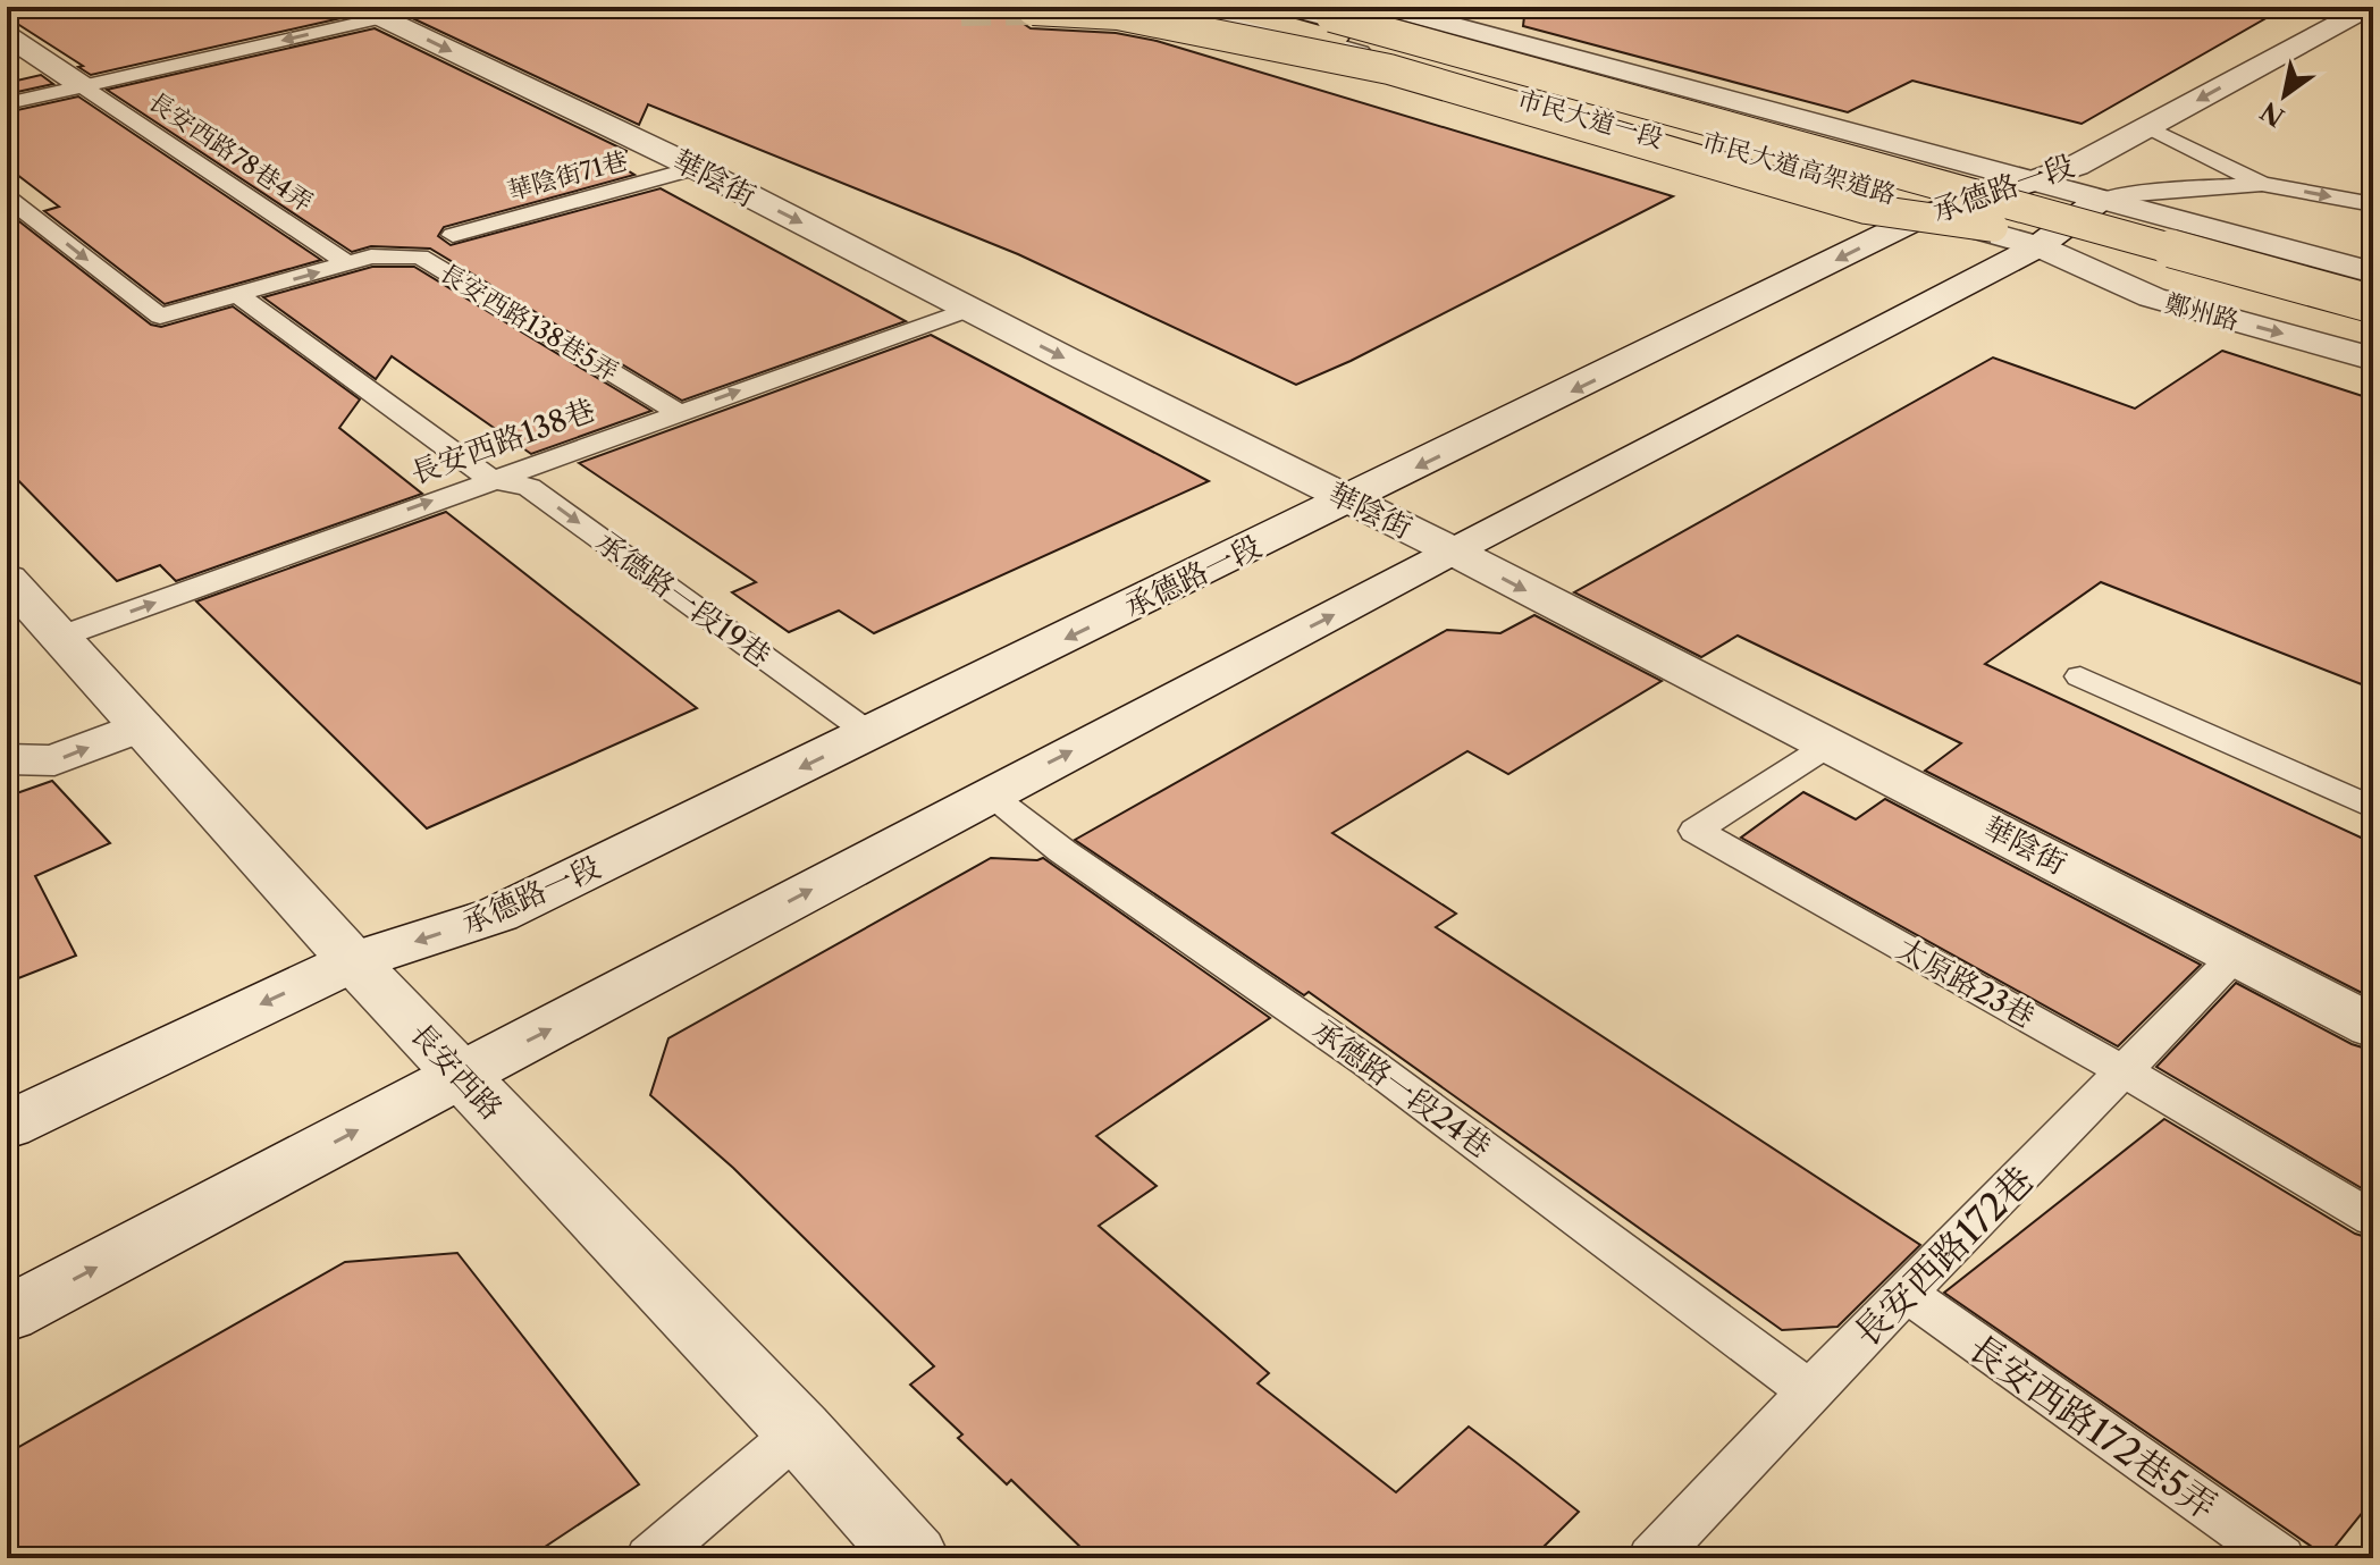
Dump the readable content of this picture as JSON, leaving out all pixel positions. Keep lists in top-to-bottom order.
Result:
{
  "streets": {
    "highway": ["市民大道高架道路"],
    "street": [
      "市民大道一段",
      "華陰街",
      "承德路一段",
      "鄭州路",
      "長安西路"
    ],
    "lane": [
      "長安西路78巷4弄",
      "華陰街71巷",
      "長安西路138巷5弄",
      "長安西路138巷",
      "承德路一段19巷",
      "太原路23巷",
      "承德路一段24巷",
      "長安西路172巷",
      "長安西路172巷5弄"
    ]
  },
  "crossings": [
    ["市民大道一段", "市民大道高架道路"],
    ["市民大道一段", "承德路一段"],
    ["市民大道一段", "鄭州路"],
    ["長安西路78巷4弄", "長安西路138巷5弄"],
    ["市民大道高架道路", "承德路一段"],
    ["市民大道高架道路", "鄭州路"],
    ["華陰街71巷", "華陰街"],
    ["華陰街", "承德路一段"],
    ["華陰街", "長安西路138巷"],
    ["華陰街", "太原路23巷"],
    ["華陰街", "長安西路172巷"],
    ["承德路一段", "鄭州路"],
    ["承德路一段", "承德路一段19巷"],
    ["承德路一段", "長安西路"],
    ["承德路一段", "承德路一段24巷"],
    ["長安西路138巷5弄", "長安西路138巷"],
    ["長安西路138巷", "承德路一段19巷"],
    ["長安西路138巷", "長安西路"],
    ["太原路23巷", "長安西路172巷"],
    ["承德路一段24巷", "長安西路172巷"],
    ["長安西路172巷", "長安西路172巷5弄"]
  ],
  "one_way": ["華陰街", "長安西路138巷", "承德路一段19巷"],
  "north": "bottom left"
}
